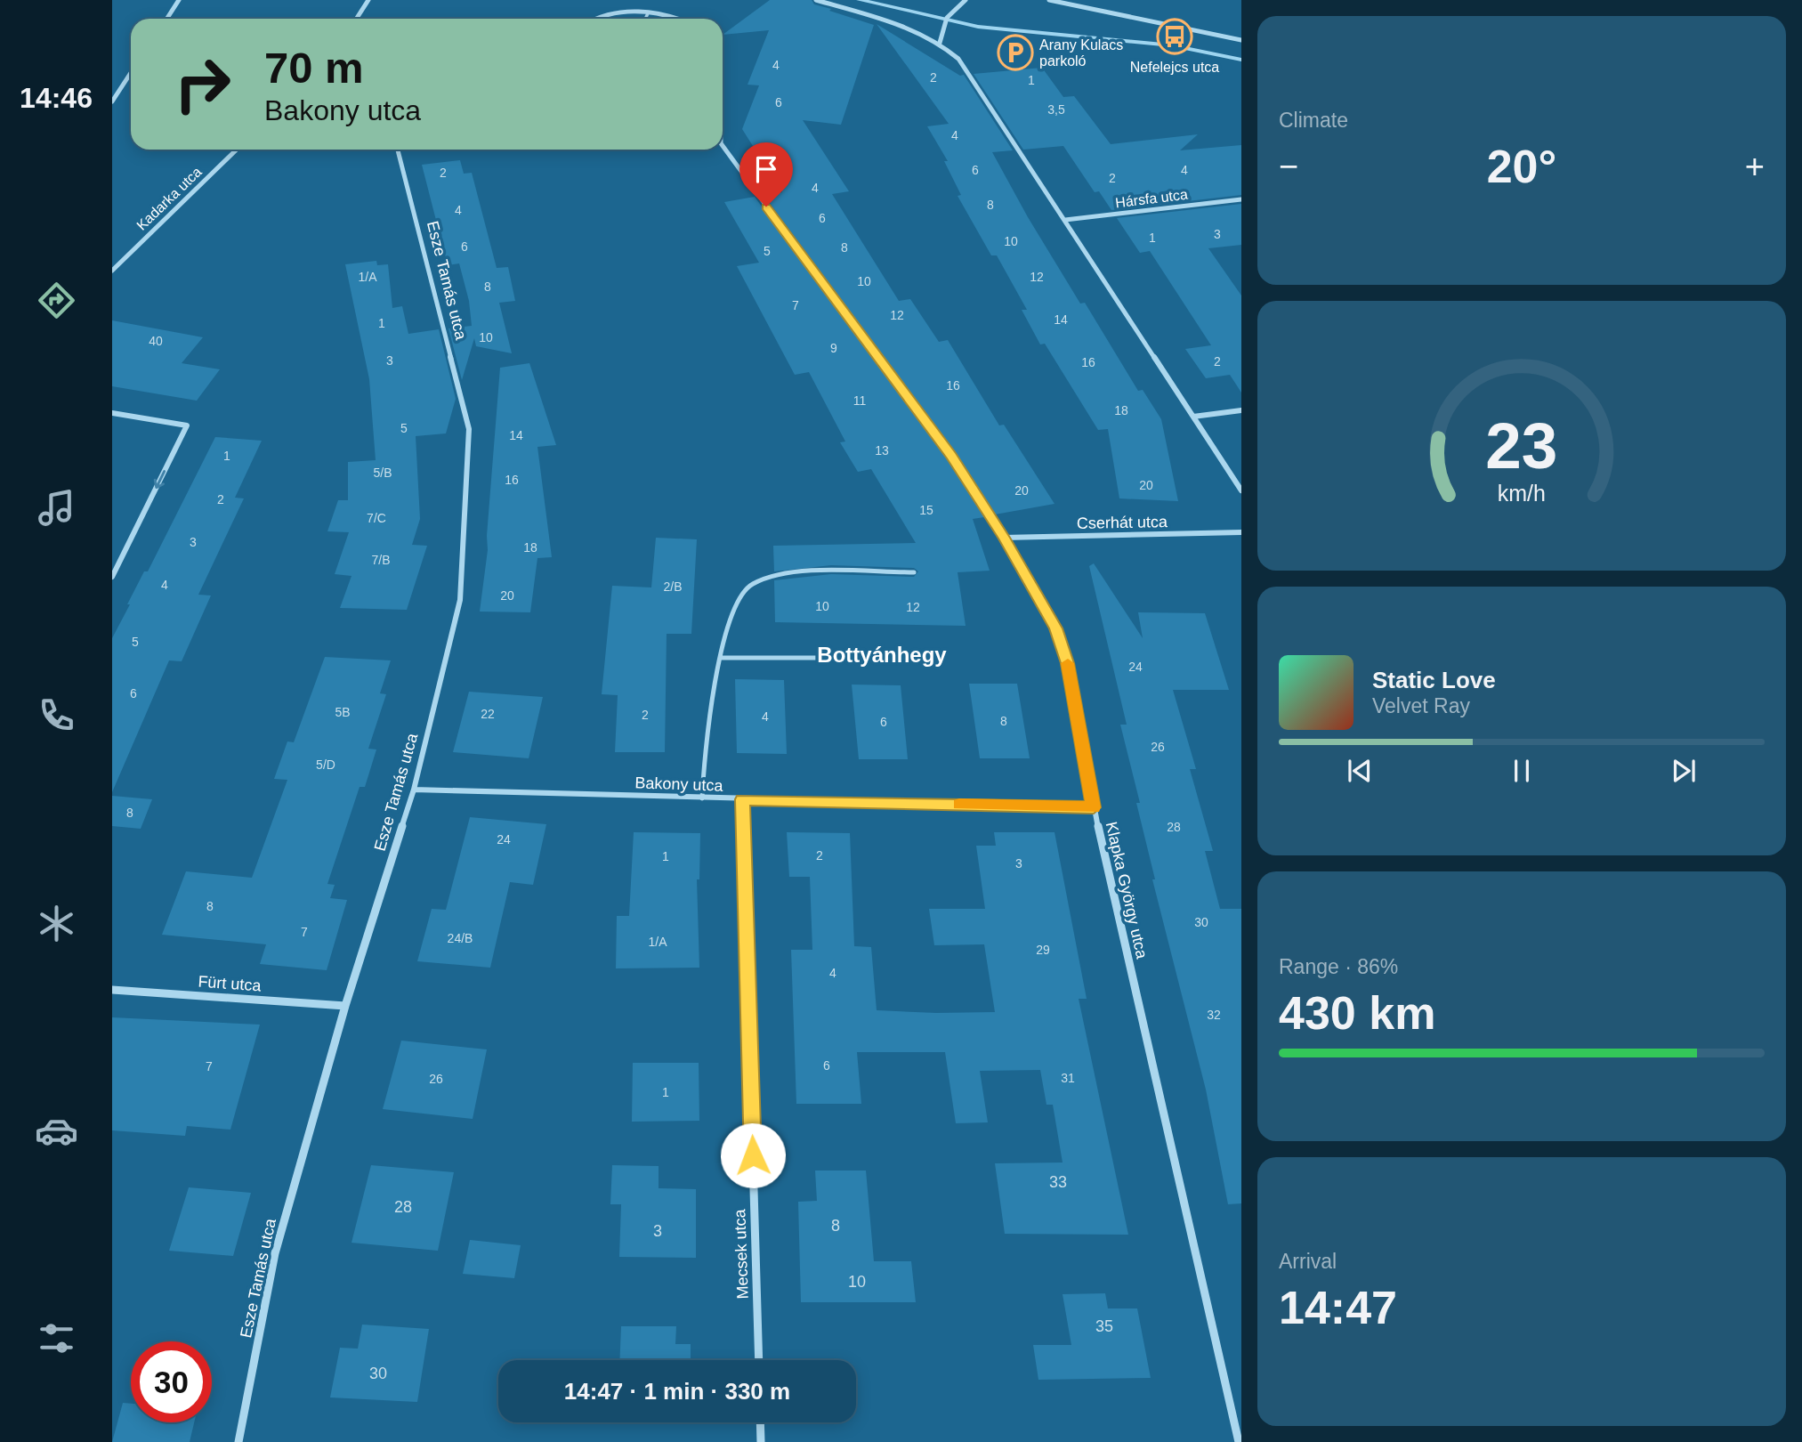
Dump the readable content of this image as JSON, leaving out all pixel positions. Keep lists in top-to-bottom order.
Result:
{
  "streets": {
    "street": [
      "Kadarka utca",
      "Hársfa utca",
      "Esze Tamás utca",
      "Cserhát utca",
      "Bakony utca",
      "Klapka György utca",
      "Fürt utca",
      "Mecsek utca"
    ]
  },
  "crossings": [
    ["Esze Tamás utca", "Bakony utca"],
    ["Esze Tamás utca", "Fürt utca"],
    ["Cserhát utca", "Klapka György utca"],
    ["Bakony utca", "Klapka György utca"],
    ["Bakony utca", "Mecsek utca"]
  ],
  "districts": ["Bottyánhegy"],
  "places": {
    "bus stop": ["Nefelejcs utca"],
    "parking": ["Arany Kulacs parkoló"]
  },
  "house_numbers": [
    "4",
    "2",
    "1",
    "6",
    "3,5",
    "4",
    "6",
    "4",
    "2",
    "2",
    "4",
    "8",
    "4",
    "6",
    "3",
    "1",
    "10",
    "6",
    "8",
    "5",
    "1/A",
    "12",
    "10",
    "8",
    "7",
    "12",
    "14",
    "1",
    "10",
    "40",
    "9",
    "3",
    "2",
    "16",
    "16",
    "11",
    "18",
    "5",
    "14",
    "13",
    "1",
    "5/B",
    "16",
    "20",
    "20",
    "2",
    "15",
    "7/C",
    "3",
    "18",
    "7/B",
    "4",
    "2/B",
    "20",
    "10",
    "12",
    "5",
    "24",
    "6",
    "5B",
    "22",
    "2",
    "4",
    "8",
    "6",
    "26",
    "5/D",
    "8",
    "28",
    "24",
    "2",
    "1",
    "3",
    "8",
    "30",
    "7",
    "24/B",
    "1/A",
    "29",
    "4",
    "32",
    "6",
    "7",
    "31",
    "26",
    "1",
    "33",
    "28",
    "8",
    "3",
    "10",
    "35",
    "30"
  ],
  "page": {
    "tabs": "14:46",
    "tile": [
      "Climate",
      ["Range · 86%", "430 km"],
      ["Arrival", "14:47"]
    ],
    "turn": ["70 m", "Bakony utca"],
    "heat": ["−", "20°", "+"],
    "song": ["Static Love", "Velvet Ray"],
    "limit": "30",
    "trip": "14:47 · 1 min · 330 m",
    "gauge": ["23", "km/h"]
  }
}
